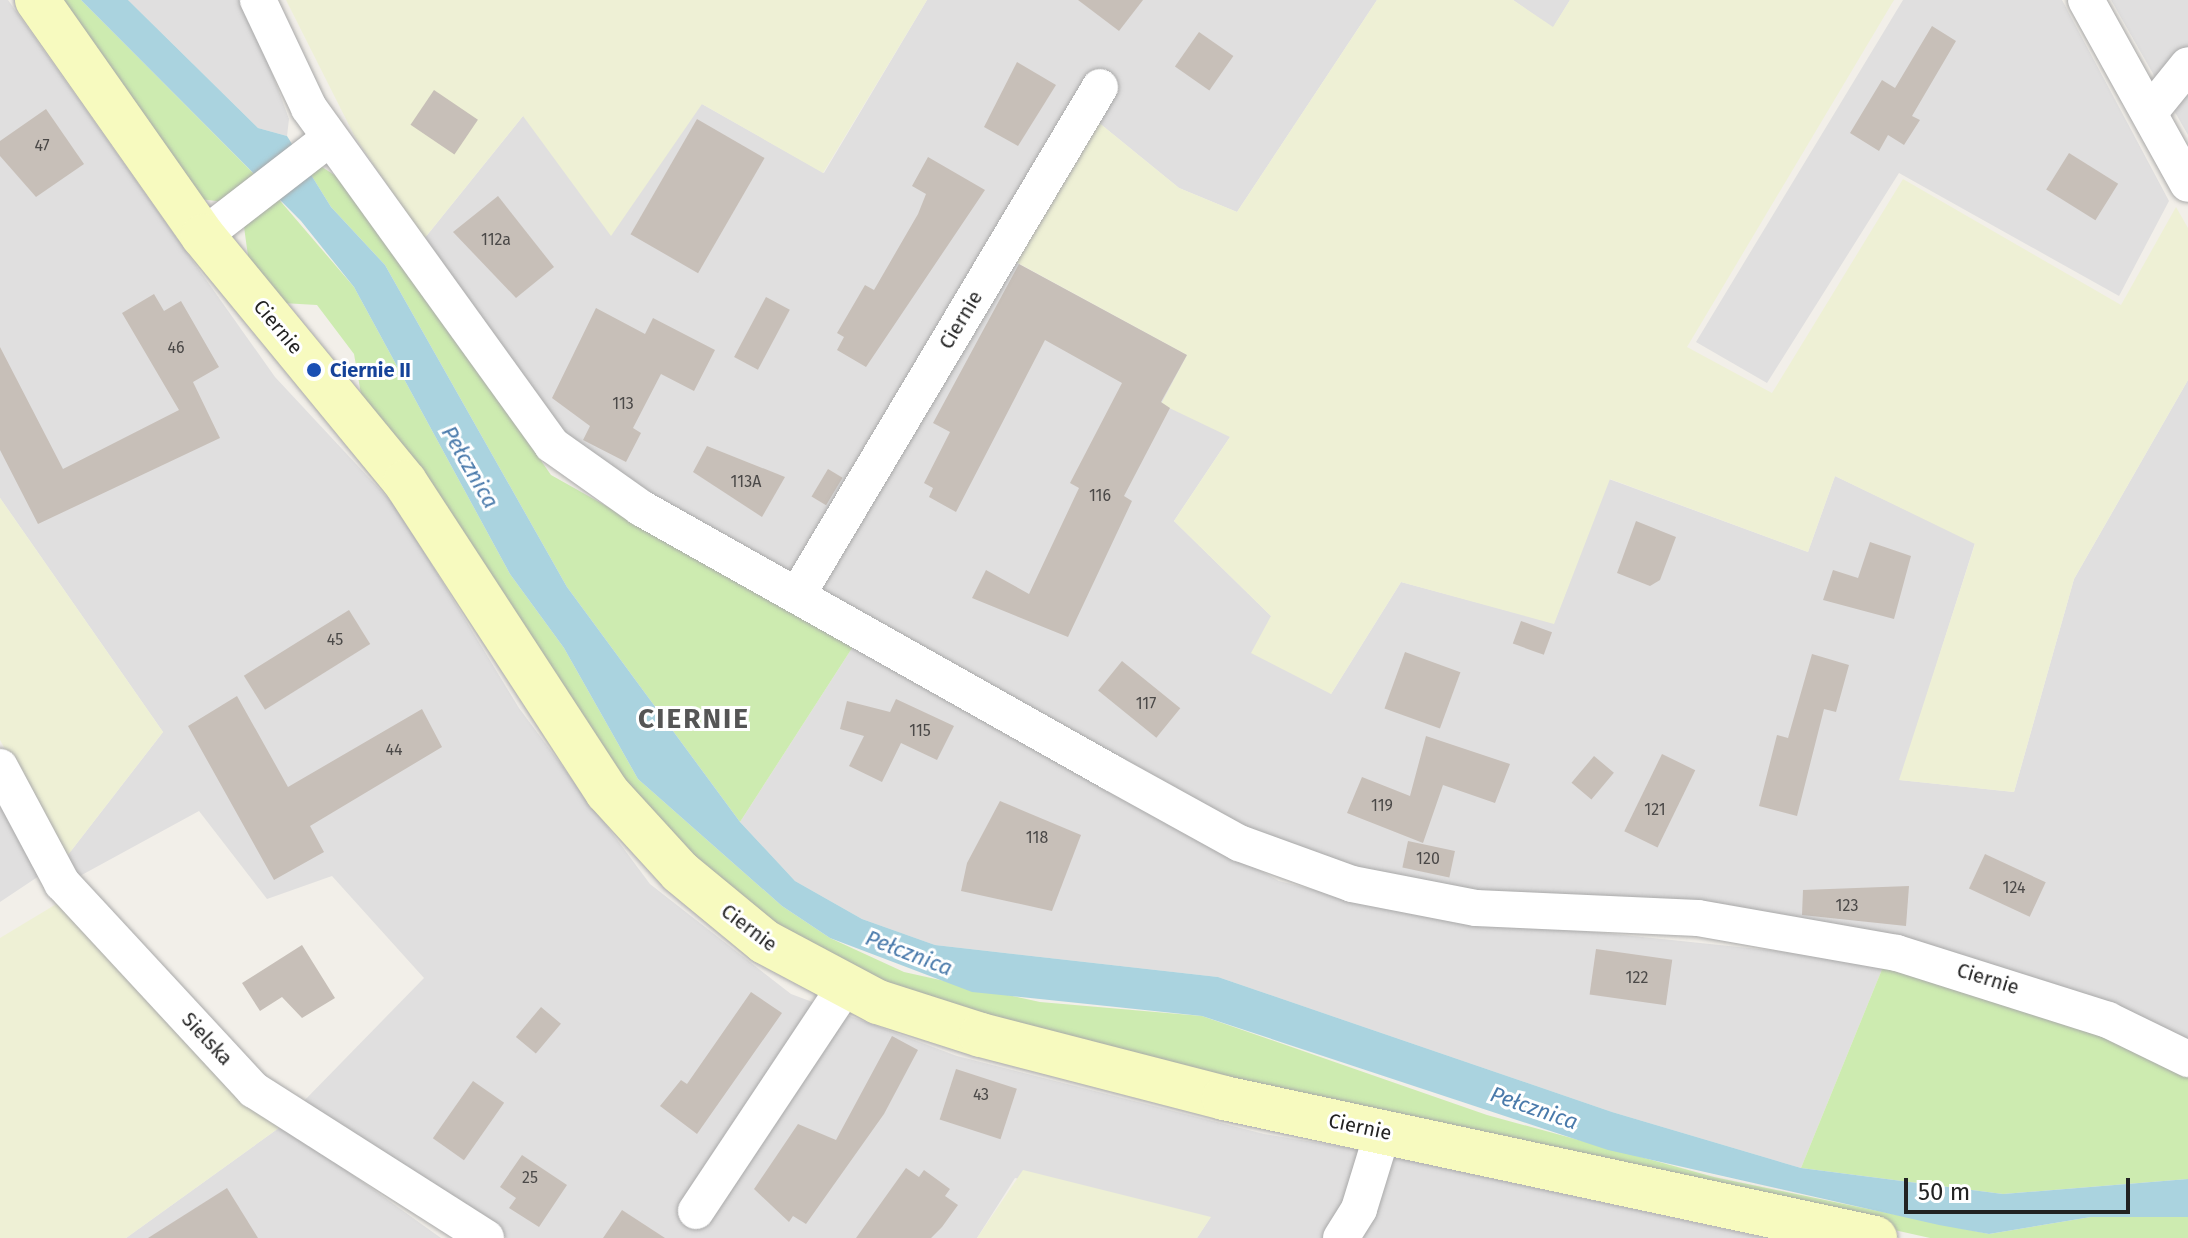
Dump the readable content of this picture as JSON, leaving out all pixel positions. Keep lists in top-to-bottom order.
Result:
{
  "streets": {
    "street": ["Ciernie", "Sielska"]
  },
  "districts": ["CIERNIE"],
  "water": ["Pełcznica"],
  "places": ["Ciernie II"],
  "house_numbers": [
    "47",
    "112a",
    "46",
    "113",
    "113A",
    "116",
    "45",
    "117",
    "115",
    "44",
    "119",
    "121",
    "118",
    "120",
    "124",
    "123",
    "122",
    "43",
    "25"
  ],
  "scale_bar": "50 m"
}
